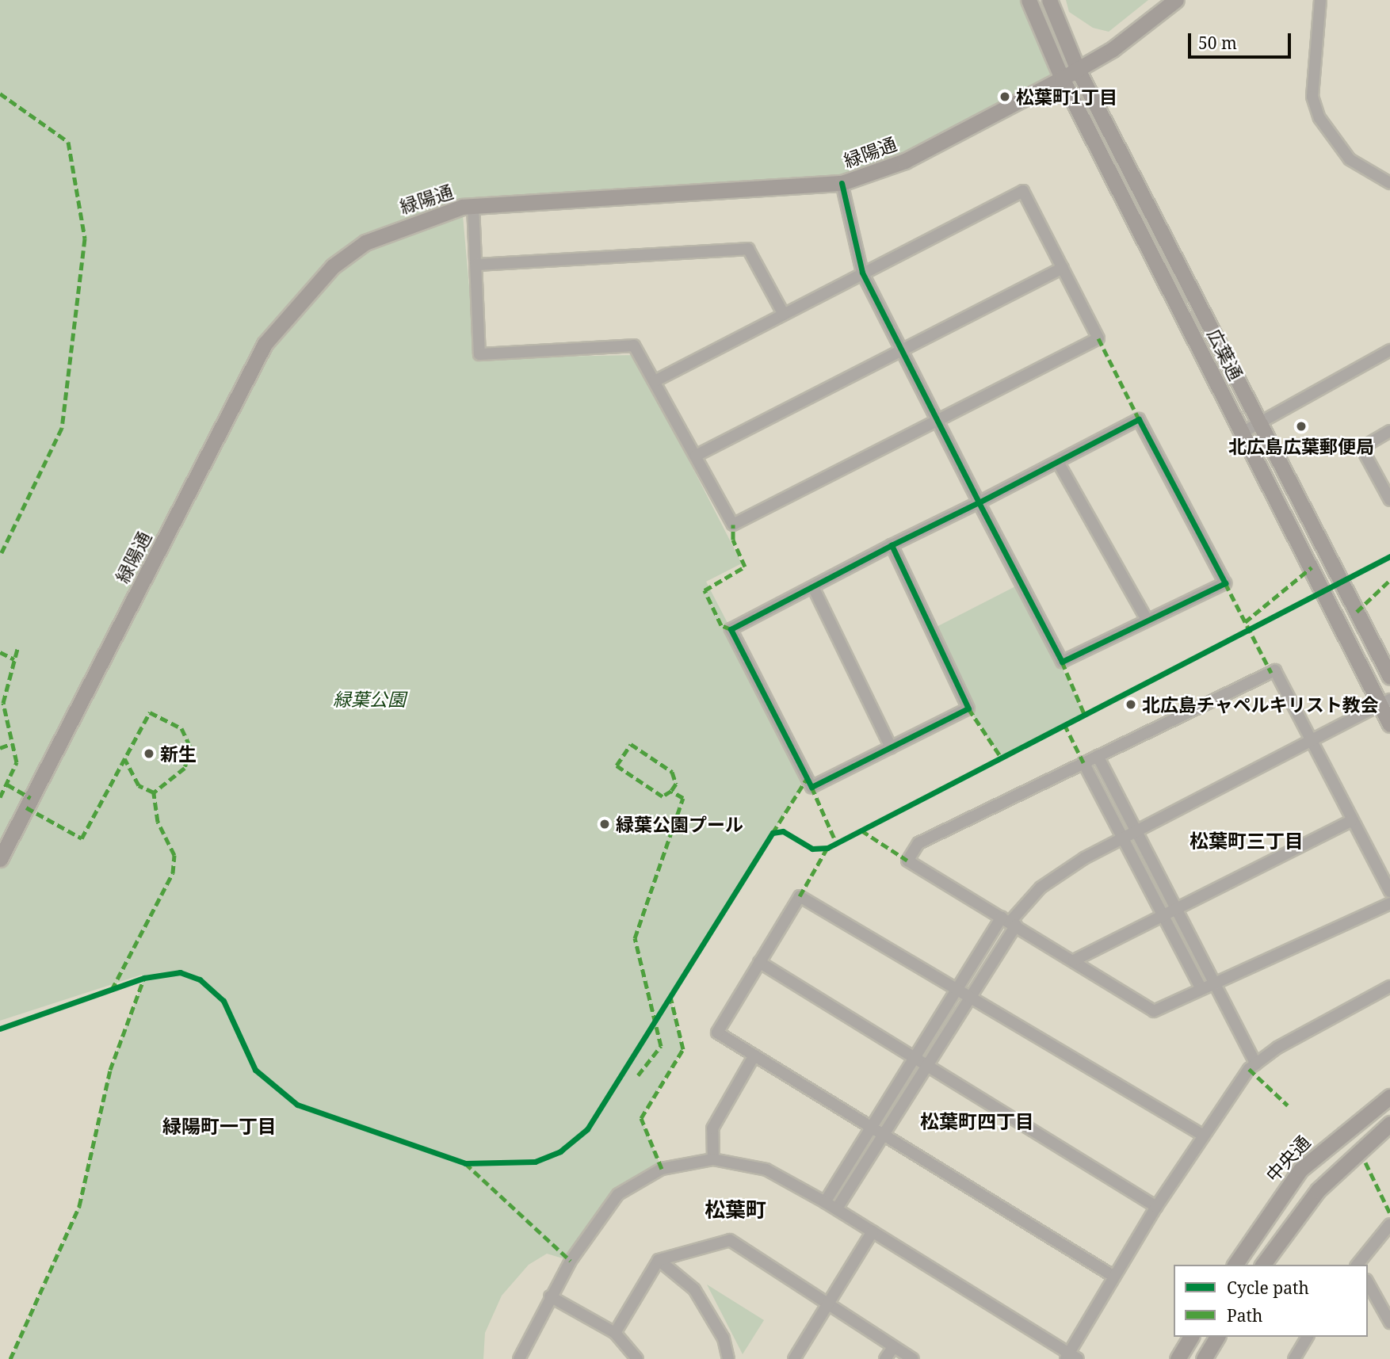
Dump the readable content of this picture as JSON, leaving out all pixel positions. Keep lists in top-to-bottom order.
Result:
{
  "streets": {
    "street": ["緑陽通", "広葉通", "中央通"]
  },
  "crossings": [
    ["緑陽通", "広葉通"]
  ],
  "districts": [
    "松葉町三丁目",
    "松葉町四丁目",
    "緑陽町一丁目",
    "松葉町"
  ],
  "parks": ["緑葉公園"],
  "places": [
    "松葉町1丁目",
    "北広島広葉郵便局",
    "北広島チャペルキリスト教会",
    "新生",
    "緑葉公園プール"
  ],
  "legend": ["Cycle path", "Path"],
  "scale_bar": "50 m"
}
